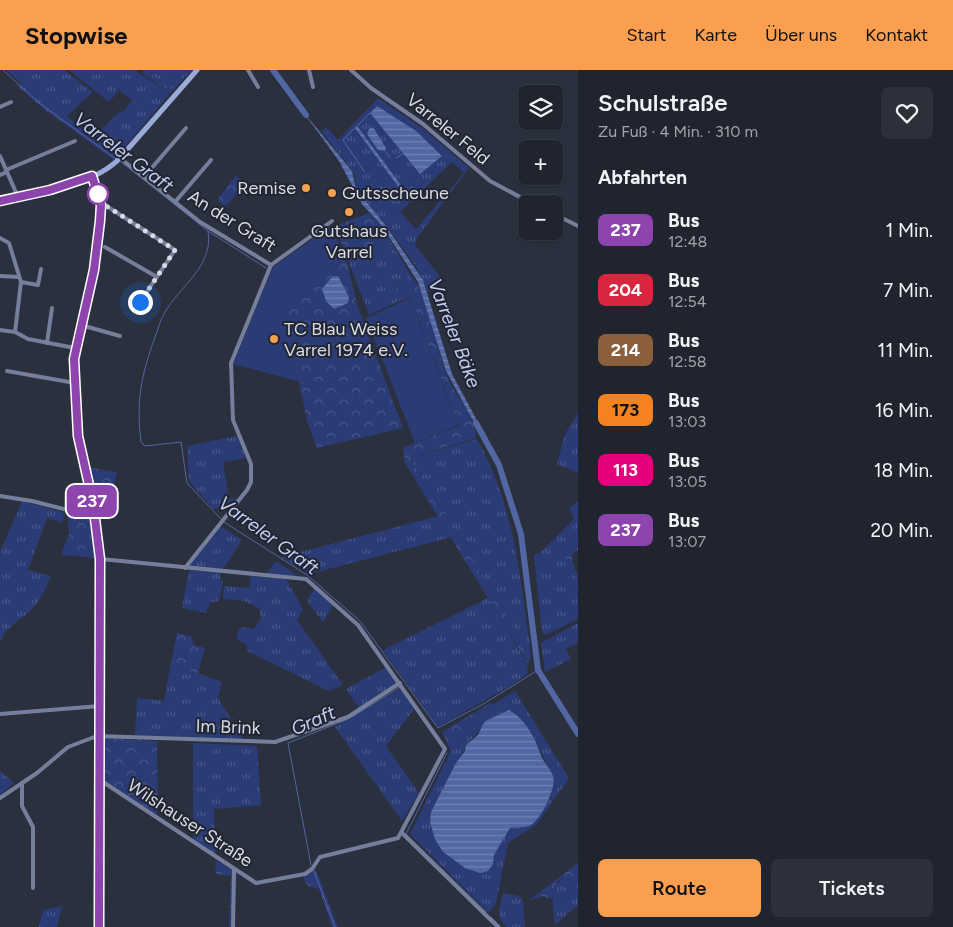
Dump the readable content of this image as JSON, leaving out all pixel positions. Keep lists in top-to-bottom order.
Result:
{
  "streets": {
    "street": [
      "Varreler Feld",
      "An der Graft",
      "Im Brink",
      "Wilshauser Straße"
    ]
  },
  "water": ["Varreler Graft", "Varreler Bäke", "Graft"],
  "places": [
    "Remise",
    "Gutsscheune",
    "Gutshaus Varrel",
    "TC Blau Weiss Varrel 1974 e.V."
  ],
  "lines": ["bus line 237"],
  "page": {
    "header": "Stopwise",
    "nav": [
      "Start",
      "Karte",
      "Über uns",
      "Kontakt"
    ],
    "on_map": "237",
    "heading": [
      ["Schulstraße", "Zu Fuß · 4 Min. · 310 m"],
      "Abfahrten"
    ],
    "map_buttons": ["+", "−"],
    "list": [
      {
        "mark": "237",
        "name": "Bus",
        "note": "12:48",
        "value": "1 Min."
      },
      {
        "mark": "204",
        "name": "Bus",
        "note": "12:54",
        "value": "7 Min."
      },
      {
        "mark": "214",
        "name": "Bus",
        "note": "12:58",
        "value": "11 Min."
      },
      {
        "mark": "173",
        "name": "Bus",
        "note": "13:03",
        "value": "16 Min."
      },
      {
        "mark": "113",
        "name": "Bus",
        "note": "13:05",
        "value": "18 Min."
      },
      {
        "mark": "237",
        "name": "Bus",
        "note": "13:07",
        "value": "20 Min."
      }
    ],
    "buttons": ["Route", "Tickets"]
  }
}
